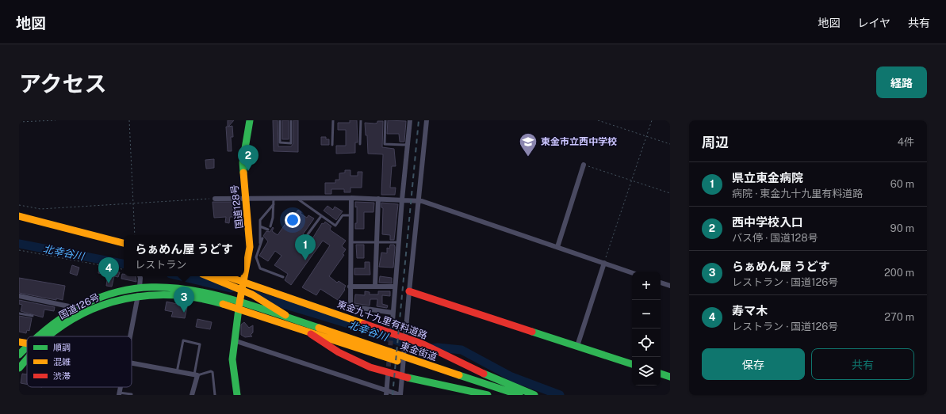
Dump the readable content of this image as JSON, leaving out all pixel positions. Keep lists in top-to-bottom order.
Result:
{
  "streets": {
    "main road": [
      "国道128号",
      "国道126号",
      "東金九十九里有料道路",
      "東金街道"
    ]
  },
  "crossings": [
    ["国道128号", "国道126号"],
    ["国道128号", "東金街道"],
    ["国道126号", "東金街道"]
  ],
  "water": ["北幸谷川"],
  "places": {
    "school or university": ["東金市立西中学校"]
  },
  "legend": ["順調", "混雑", "渋滞"],
  "page": {
    "header": "地図",
    "nav": ["地図", "レイヤ", "共有"],
    "title": "アクセス",
    "buttons": [
      "経路",
      ["保存", "共有"]
    ],
    "heading": ["周辺", "4件"],
    "pins": [
      "2",
      "1",
      "4",
      "3"
    ],
    "list": [
      {
        "mark": "1",
        "name": "県立東金病院",
        "note": "病院 · 東金九十九里有料道路",
        "value": "60 m"
      },
      {
        "mark": "2",
        "name": "西中学校入口",
        "note": "バス停 · 国道128号",
        "value": "90 m"
      },
      {
        "mark": "3",
        "name": "らぁめん屋 うどす",
        "note": "レストラン · 国道126号",
        "value": "200 m"
      },
      {
        "mark": "4",
        "name": "寿マ木",
        "note": "レストラン · 国道126号",
        "value": "270 m"
      }
    ],
    "popup": ["らぁめん屋 うどす", "レストラン"],
    "map_buttons": ["+", "−"]
  }
}
